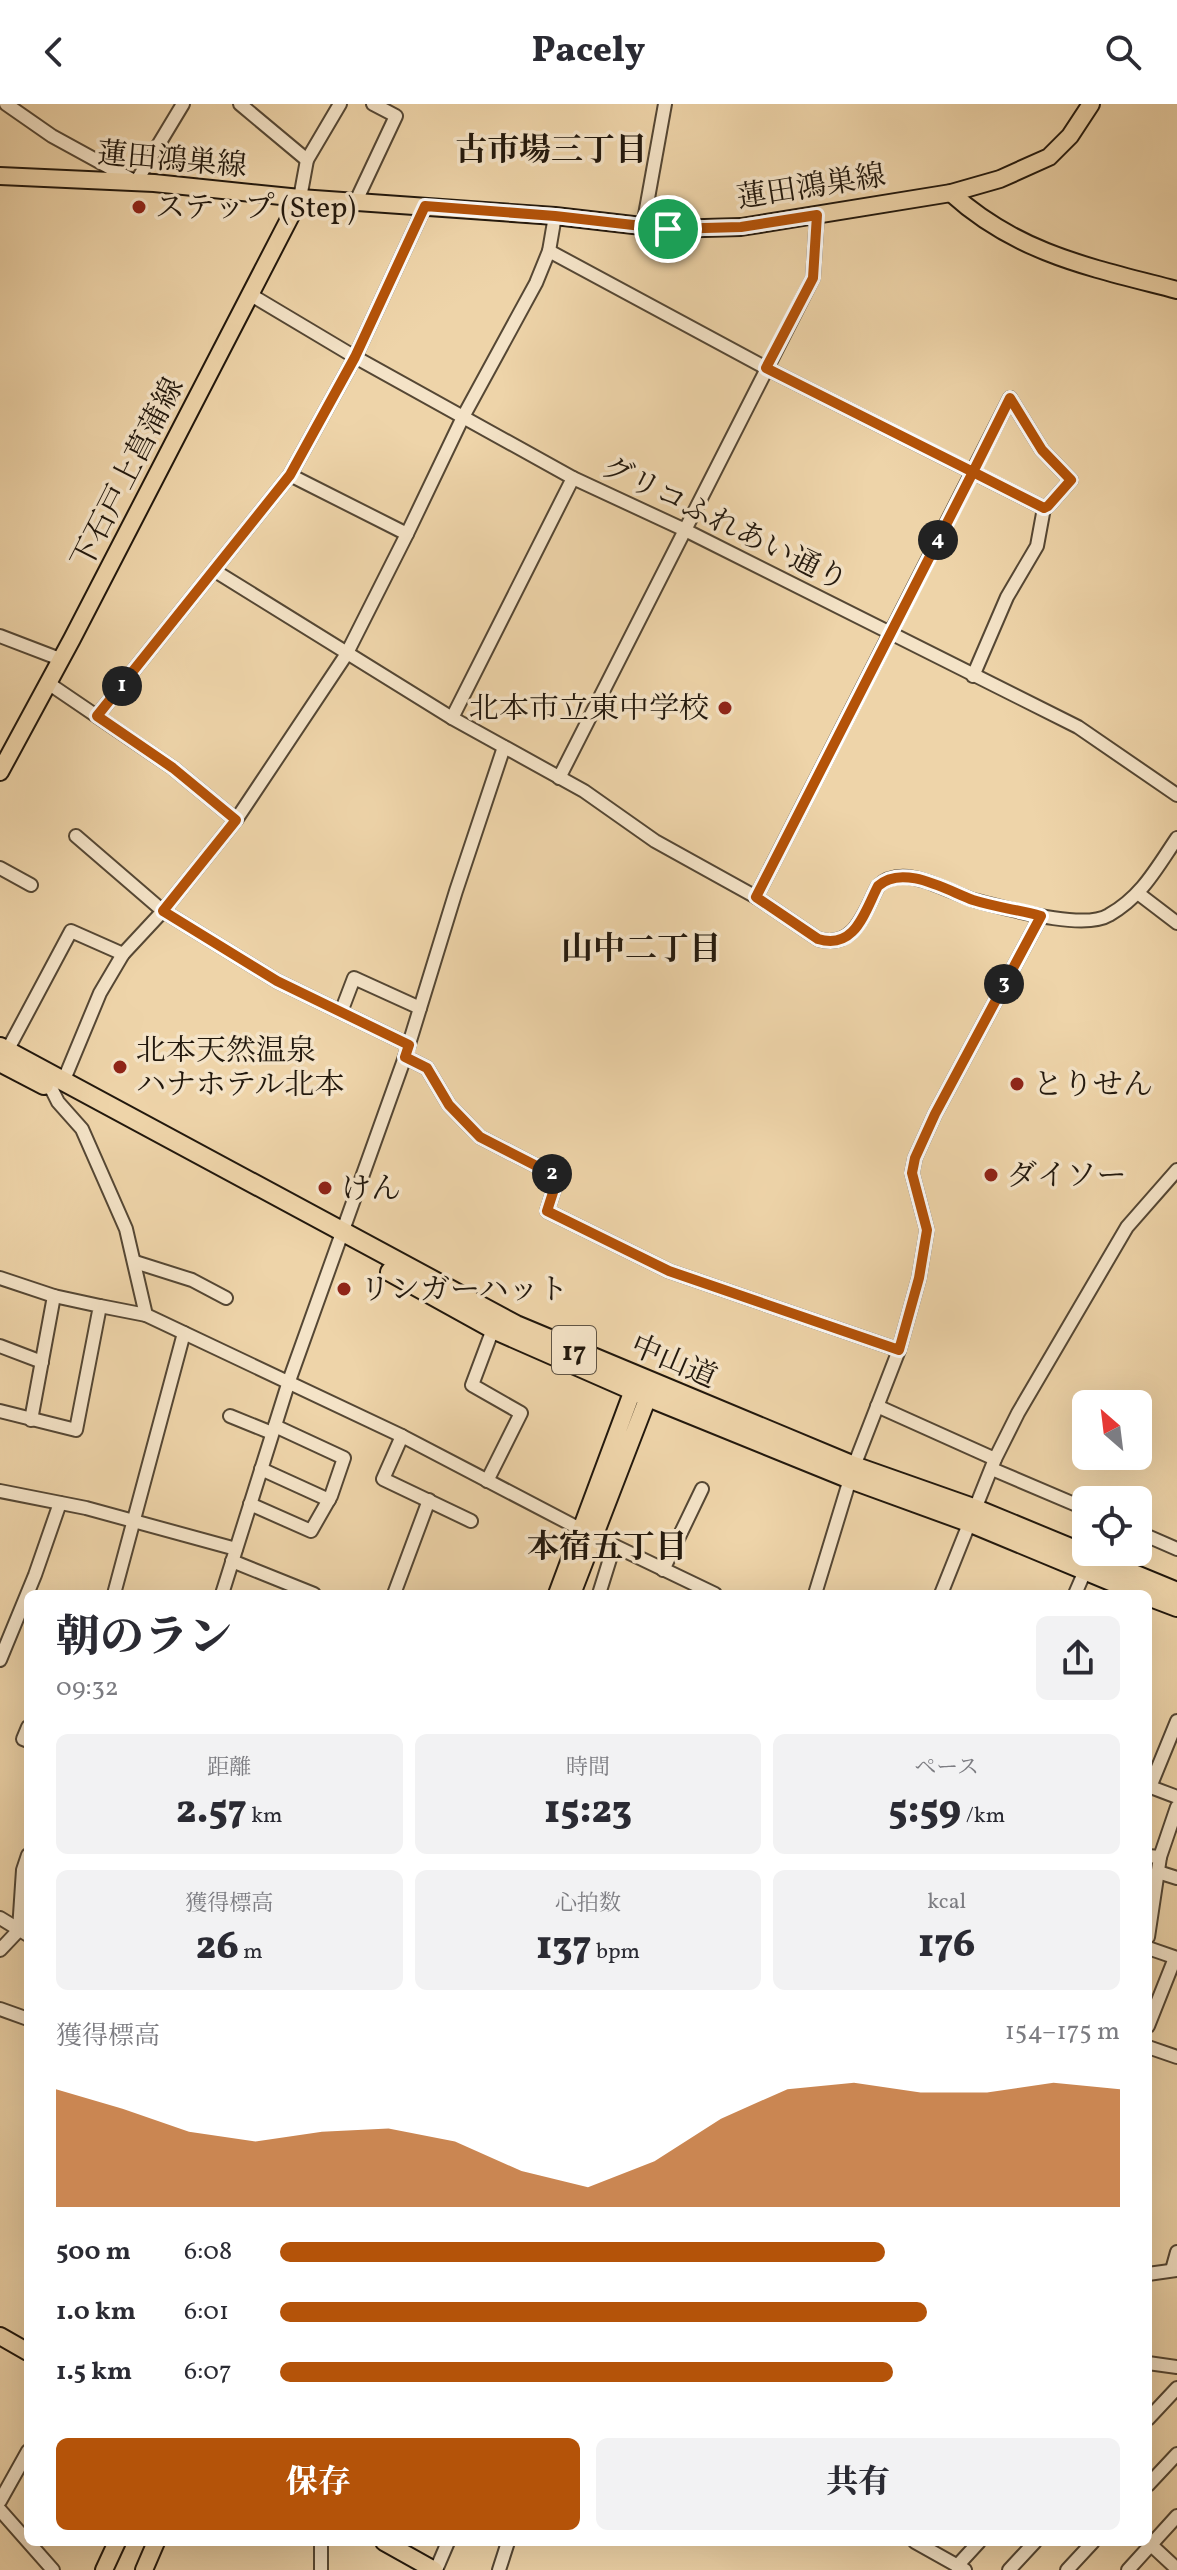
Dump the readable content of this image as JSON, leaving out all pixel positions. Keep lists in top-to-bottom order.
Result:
{
  "streets": {
    "highway": ["17", "中山道"],
    "main road": ["蓮田鴻巣線", "下石戸上菖蒲線"],
    "street": ["グリコふれあい通り"]
  },
  "crossings": [
    ["蓮田鴻巣線", "下石戸上菖蒲線"],
    ["下石戸上菖蒲線", "グリコふれあい通り"]
  ],
  "districts": ["古市場三丁目", "山中二丁目", "本宿五丁目"],
  "places": [
    "ステップ (Step)",
    "北本市立東中学校",
    "北本天然温泉 ハナホテル北本",
    "とりせん",
    "ダイソー",
    "けん",
    "リンガーハット"
  ],
  "north": "top left",
  "page": {
    "header": "Pacely",
    "pins": [
      "4",
      "1",
      "3",
      "2"
    ],
    "heading": ["朝のラン", "09:32"],
    "stats": [
      ["距離", "2.57 km"],
      ["時間", "15:23"],
      ["ペース", "5:59 /km"],
      ["獲得標高", "26 m"],
      ["心拍数", "137 bpm"],
      ["kcal", "176"]
    ],
    "chart": ["獲得標高", "154–175 m"],
    "list": [
      {
        "name": "500 m",
        "note": "6:08"
      },
      {
        "name": "1.0 km",
        "note": "6:01"
      },
      {
        "name": "1.5 km",
        "note": "6:07"
      }
    ],
    "buttons": ["保存", "共有"]
  }
}
